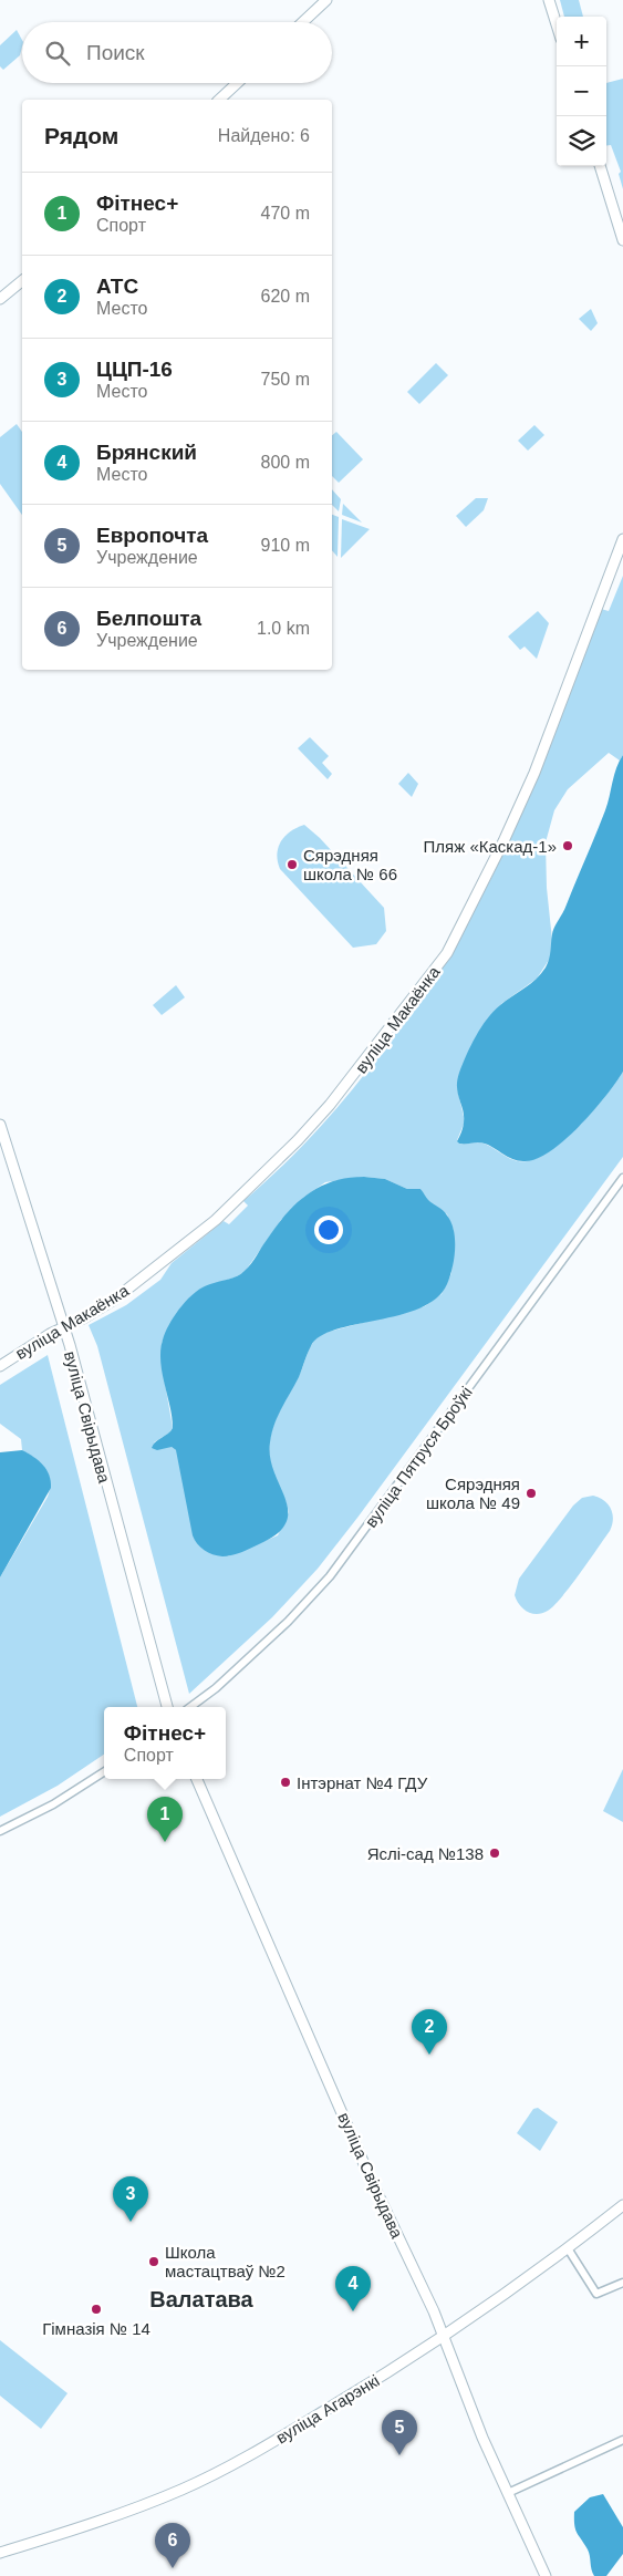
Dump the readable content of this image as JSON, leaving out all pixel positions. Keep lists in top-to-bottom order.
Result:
{
  "streets": {
    "main road": ["вуліца Макаёнка", "вуліца Свірыдава", "вуліца Агарэнкі"],
    "street": ["вуліца Пятруся Броўкі"]
  },
  "crossings": [
    ["вуліца Макаёнка", "вуліца Свірыдава"],
    ["вуліца Свірыдава", "вуліца Агарэнкі"]
  ],
  "districts": ["Валатава"],
  "places": [
    "Пляж «Каскад-1»",
    "Сярэдняя школа № 66",
    "Сярэдняя школа № 49",
    "Інтэрнат №4 ГДУ",
    "Яслі-сад №138",
    "Школа мастацтваў №2",
    "Гімназія № 14"
  ],
  "page": {
    "map_buttons": ["+", "−"],
    "search": "Поиск",
    "heading": ["Рядом", "Найдено: 6"],
    "list": [
      {
        "mark": "1",
        "name": "Фітнес+",
        "note": "Спорт",
        "value": "470 m"
      },
      {
        "mark": "2",
        "name": "АТС",
        "note": "Место",
        "value": "620 m"
      },
      {
        "mark": "3",
        "name": "ЦЦП-16",
        "note": "Место",
        "value": "750 m"
      },
      {
        "mark": "4",
        "name": "Брянский",
        "note": "Место",
        "value": "800 m"
      },
      {
        "mark": "5",
        "name": "Европочта",
        "note": "Учреждение",
        "value": "910 m"
      },
      {
        "mark": "6",
        "name": "Белпошта",
        "note": "Учреждение",
        "value": "1.0 km"
      }
    ],
    "popup": ["Фітнес+", "Спорт"],
    "pins": [
      "1",
      "2",
      "3",
      "4",
      "5",
      "6"
    ]
  }
}
